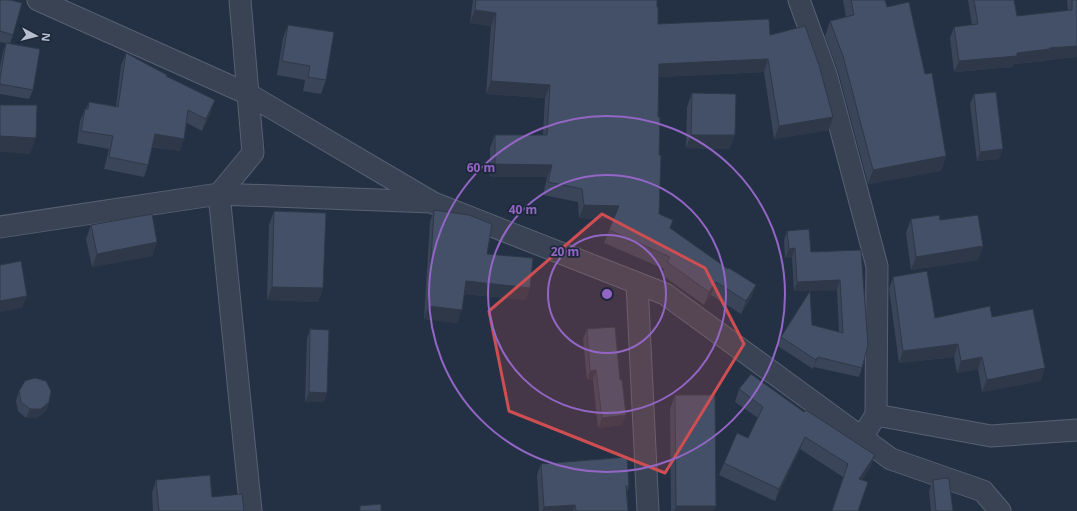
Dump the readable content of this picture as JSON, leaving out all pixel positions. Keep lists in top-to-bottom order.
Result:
{
  "north": "right",
  "rings": ["60 m", "40 m", "20 m"]
}
